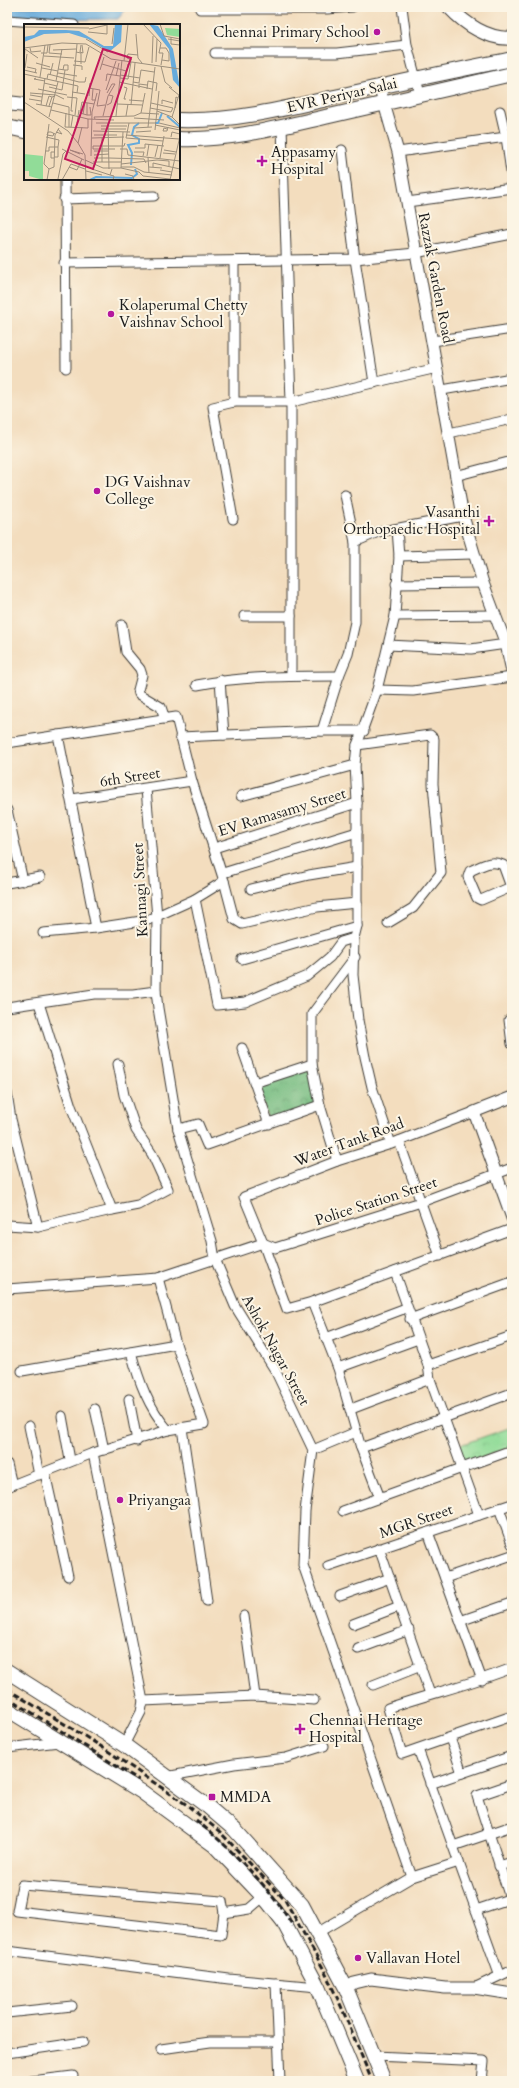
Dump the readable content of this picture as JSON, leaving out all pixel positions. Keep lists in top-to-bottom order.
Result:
{
  "streets": {
    "main road": ["EVR Periyar Salai"],
    "street": [
      "Razzak Garden Road",
      "6th Street",
      "EV Ramasamy Street",
      "Kannagi Street",
      "Water Tank Road",
      "Police Station Street",
      "Ashok Nagar Street",
      "MGR Street"
    ]
  },
  "crossings": [
    ["EVR Periyar Salai", "Razzak Garden Road"],
    ["6th Street", "Kannagi Street"],
    ["Kannagi Street", "Ashok Nagar Street"],
    ["Water Tank Road", "Police Station Street"]
  ],
  "places": {
    "other": [
      "Chennai Primary School",
      "Kolaperumal Chetty Vaishnav School",
      "DG Vaishnav College",
      "Priyangaa",
      "Vallavan Hotel"
    ],
    "health": ["Appasamy Hospital", "Vasanthi Orthopaedic Hospital", "Chennai Heritage Hospital"],
    "transit": ["MMDA"]
  }
}
